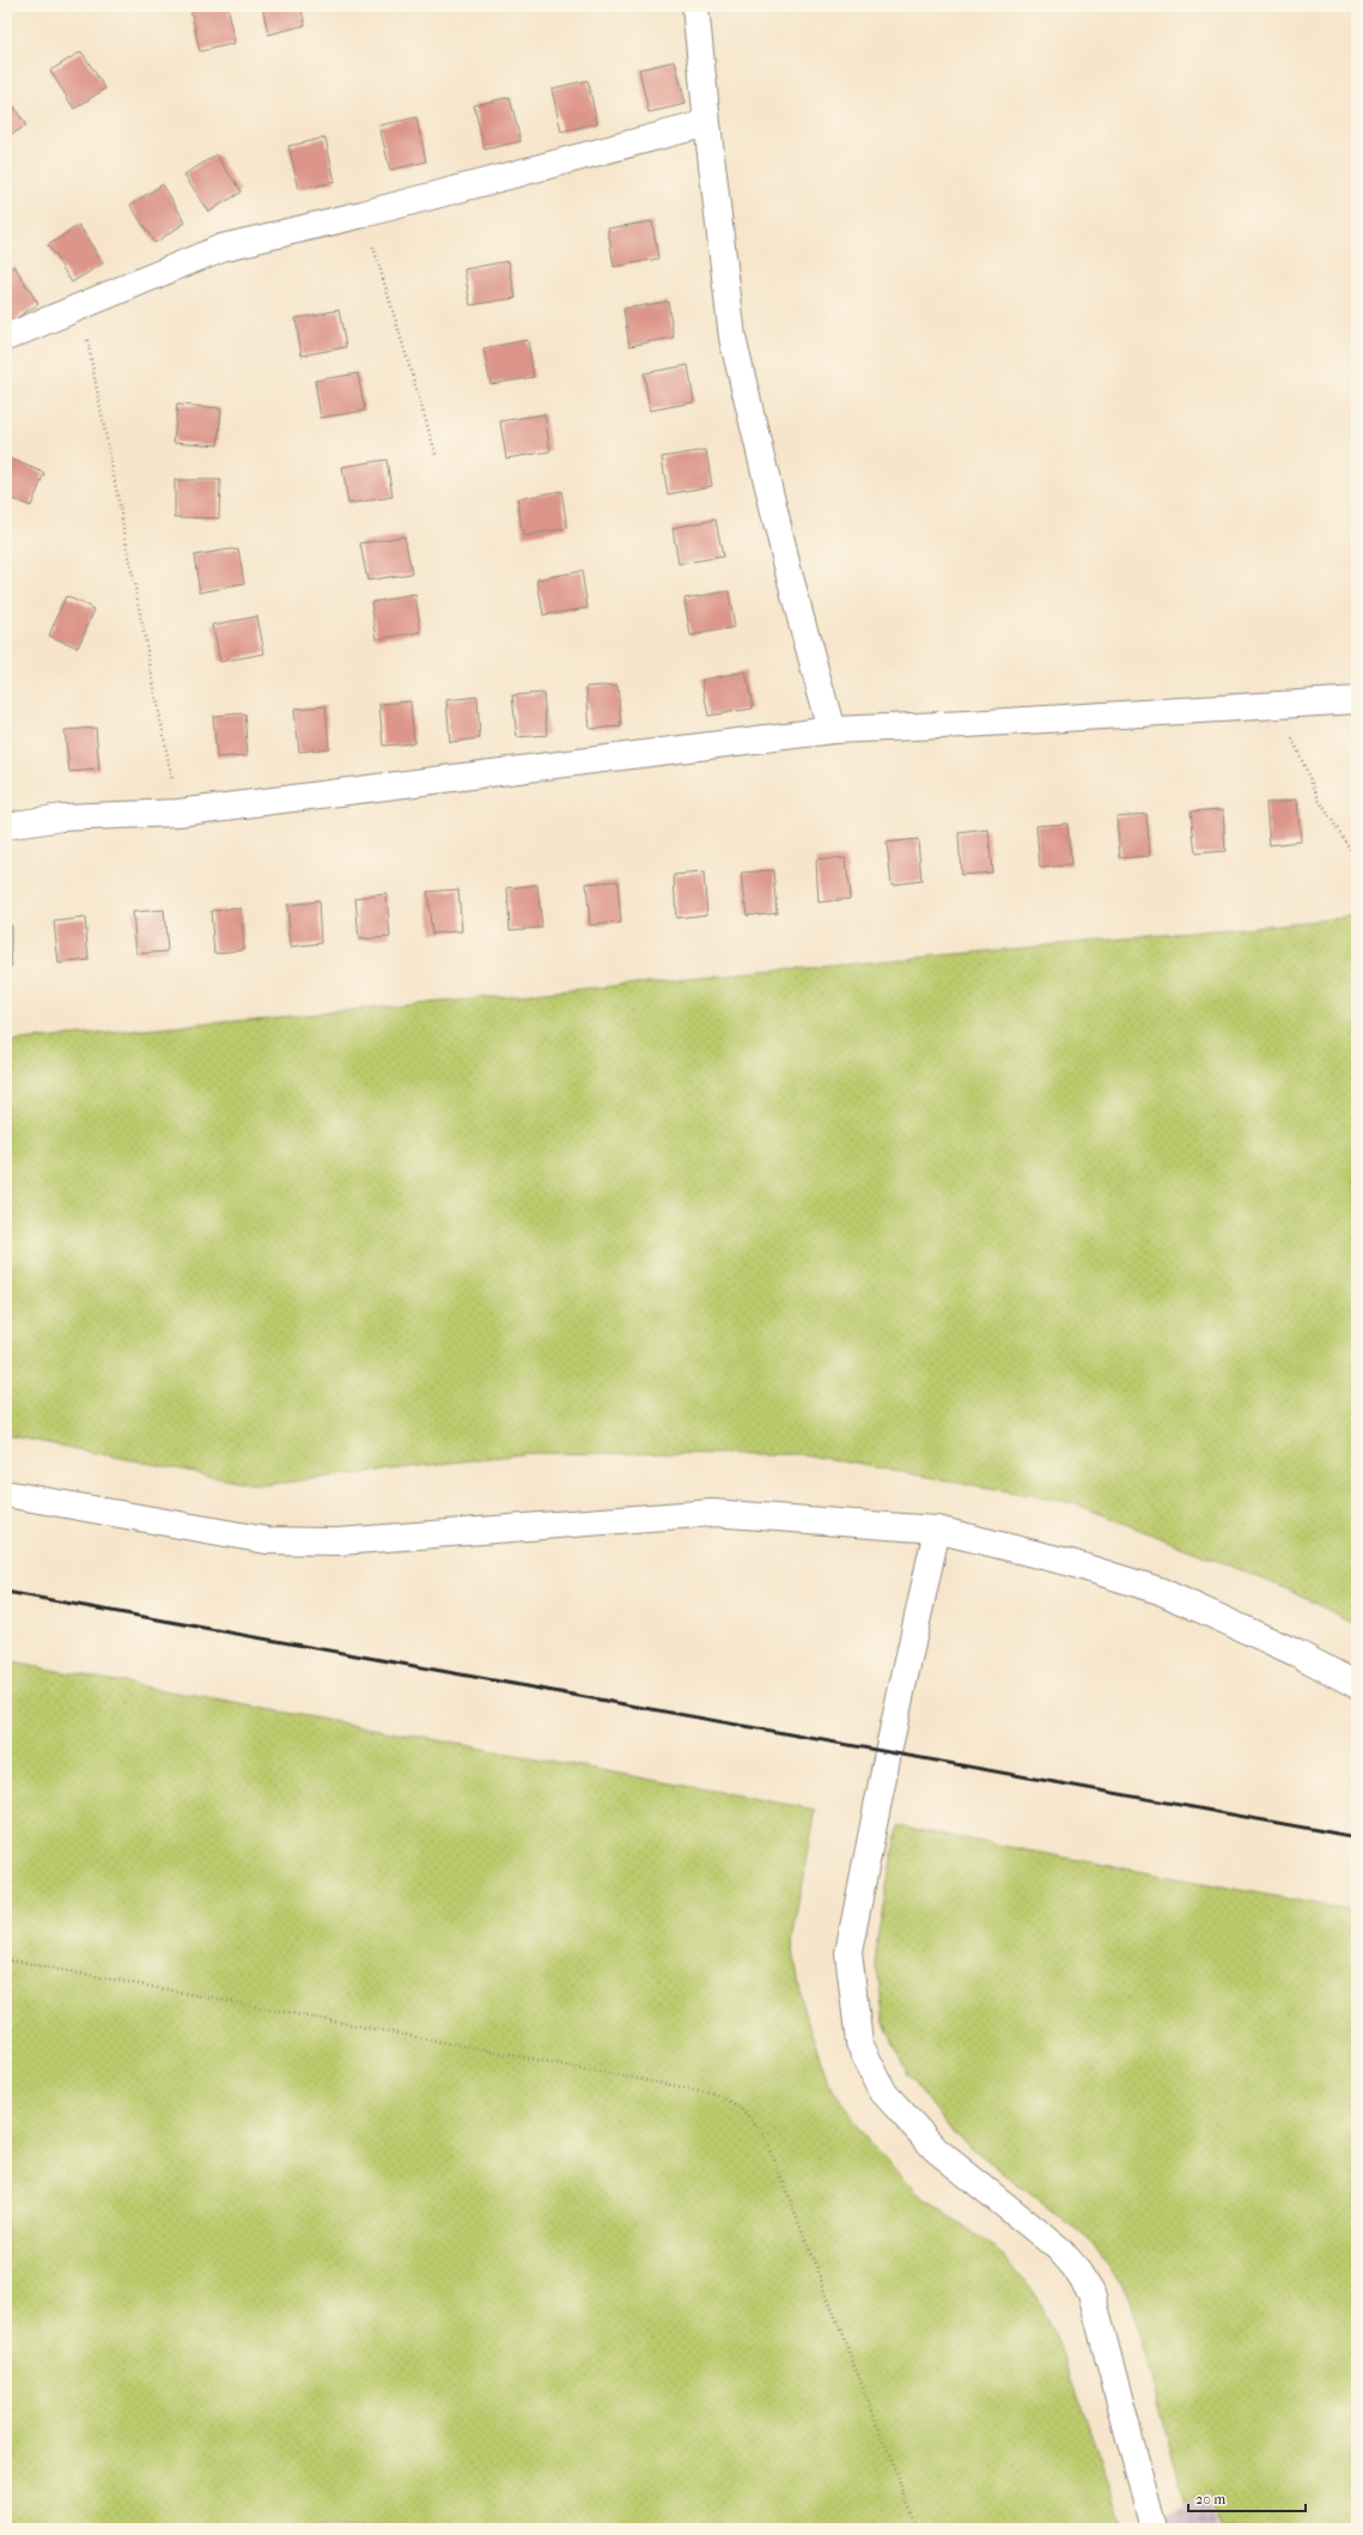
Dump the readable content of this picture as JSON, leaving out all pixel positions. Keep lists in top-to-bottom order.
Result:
{
  "scale_bar": "20 m"
}
